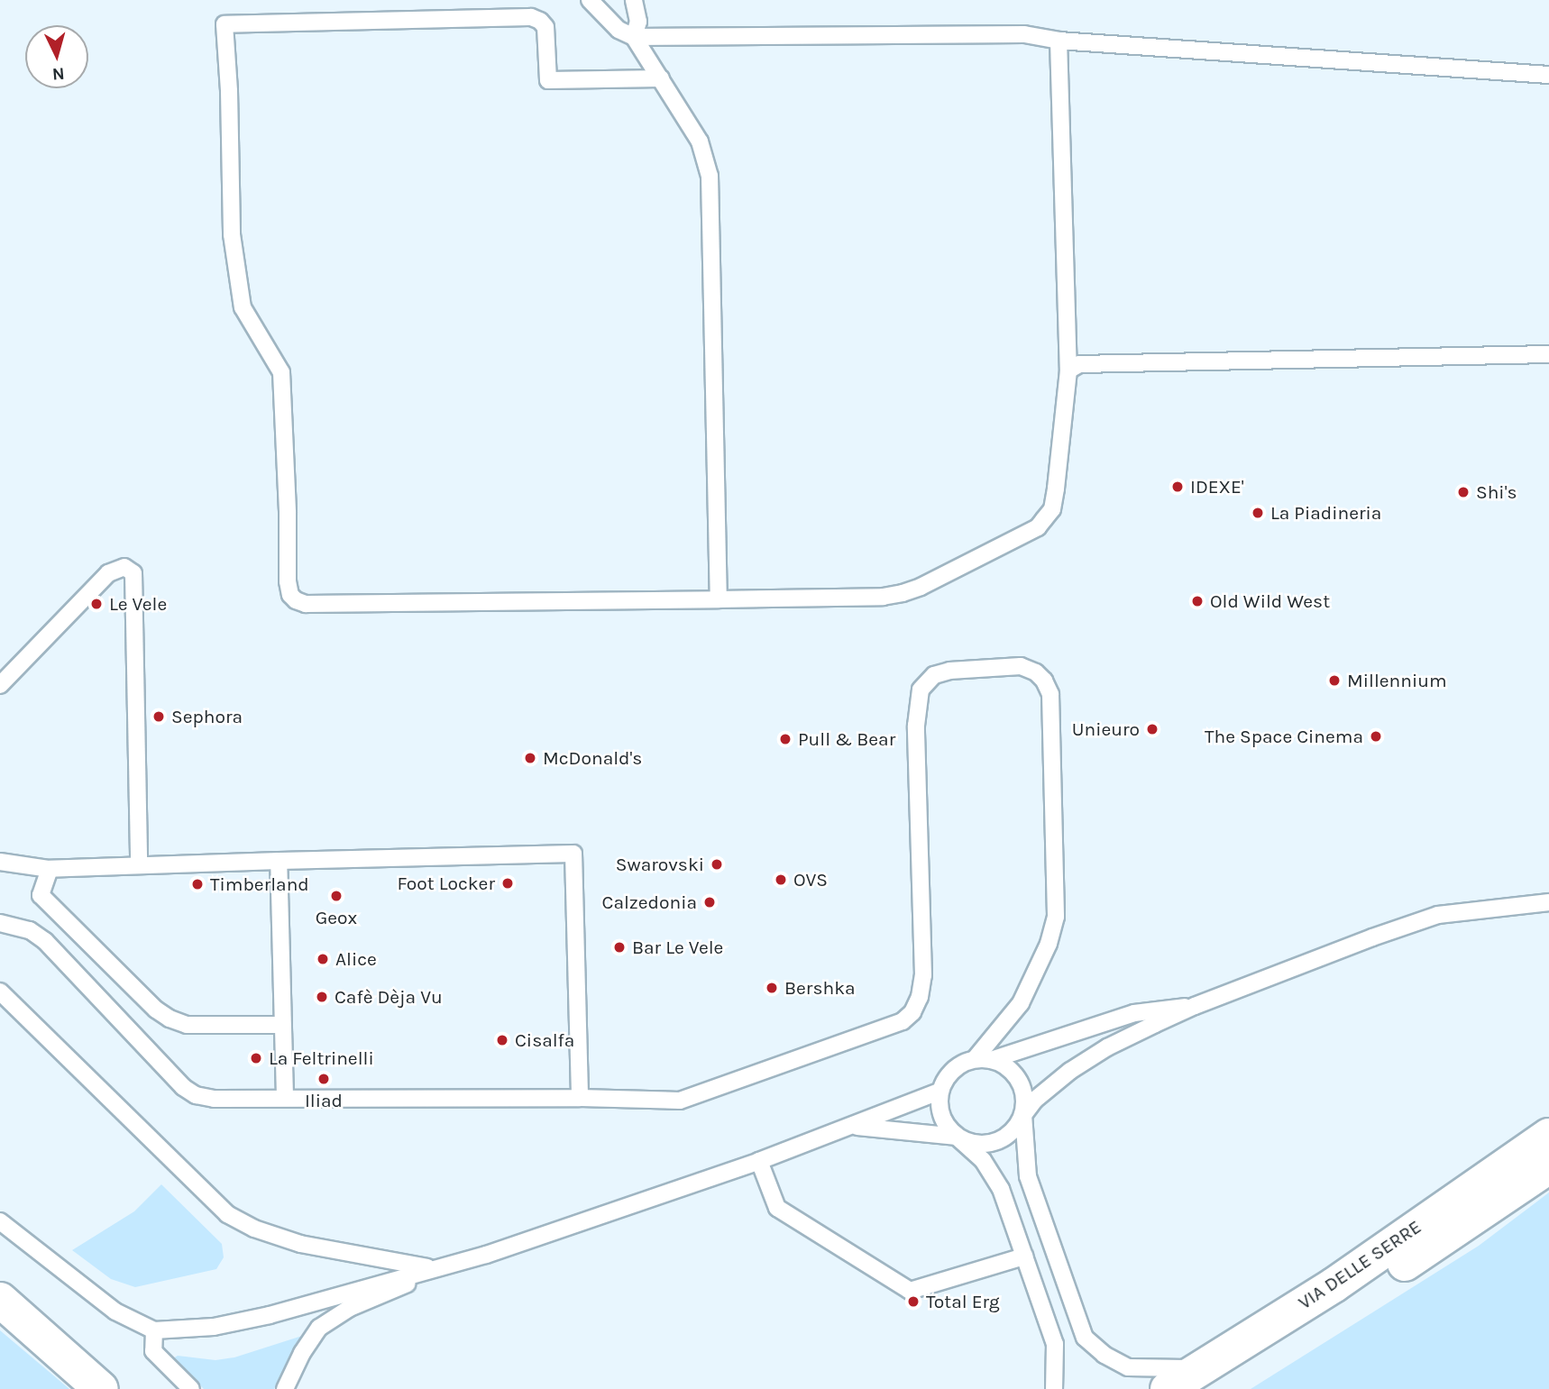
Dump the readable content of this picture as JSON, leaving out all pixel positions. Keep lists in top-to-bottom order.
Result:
{
  "streets": {
    "street": ["VIA DELLE SERRE"]
  },
  "places": [
    "IDEXE'",
    "Shi's",
    "La Piadineria",
    "Old Wild West",
    "Le Vele",
    "Millennium",
    "Sephora",
    "Unieuro",
    "The Space Cinema",
    "Pull & Bear",
    "McDonald's",
    "Swarovski",
    "OVS",
    "Foot Locker",
    "Timberland",
    "Geox",
    "Calzedonia",
    "Bar Le Vele",
    "Alice",
    "Bershka",
    "Cafè Dèja Vu",
    "Cisalfa",
    "La Feltrinelli",
    "Iliad",
    "Total Erg"
  ],
  "north": "bottom"
}
